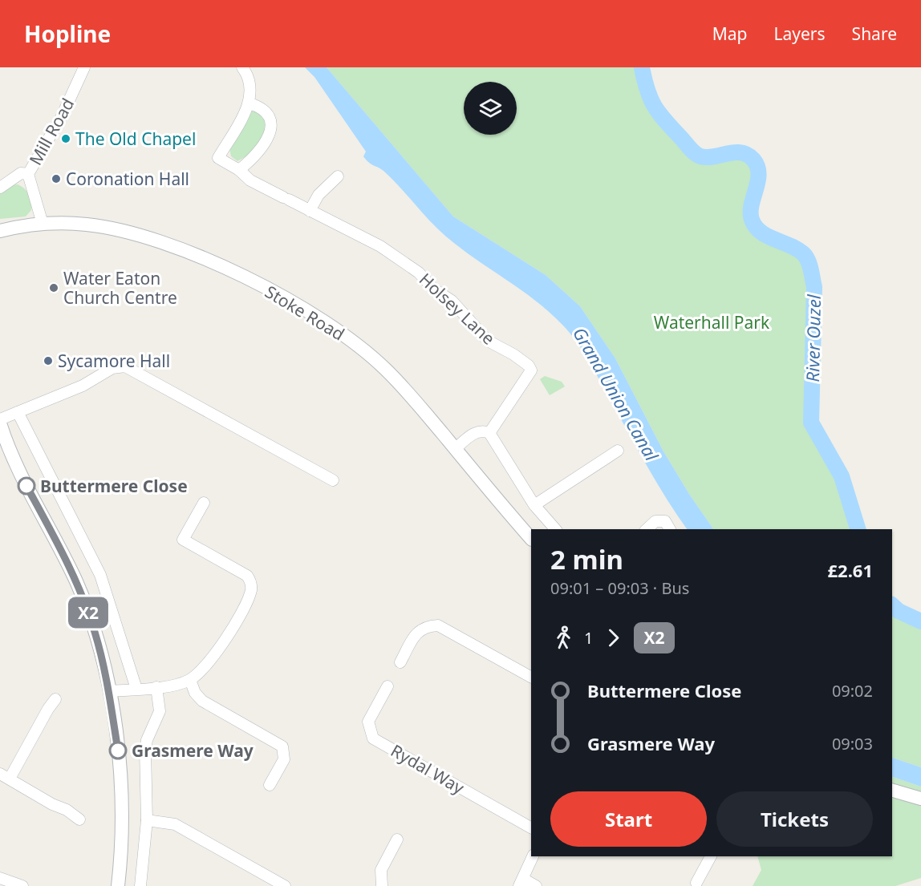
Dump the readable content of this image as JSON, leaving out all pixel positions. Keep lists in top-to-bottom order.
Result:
{
  "streets": {
    "street": [
      "Mill Road",
      "Holsey Lane",
      "Stoke Road",
      "Rydal Way"
    ]
  },
  "crossings": [
    ["Mill Road", "Stoke Road"]
  ],
  "water": ["River Ouzel", "Grand Union Canal"],
  "parks": ["Waterhall Park"],
  "places": [
    "The Old Chapel",
    "Coronation Hall",
    "Water Eaton Church Centre",
    "Sycamore Hall",
    "Buttermere Close",
    "Grasmere Way"
  ],
  "lines": ["bus line X2"],
  "page": {
    "header": "Hopline",
    "nav": ["Map", "Layers", "Share"],
    "on_map": "X2",
    "heading": ["2 min", "09:01 – 09:03 · Bus", "£2.61"],
    "legs": ["1", "X2"],
    "list": [
      {
        "name": "Buttermere Close",
        "value": "09:02"
      },
      {
        "name": "Grasmere Way",
        "value": "09:03"
      }
    ],
    "buttons": ["Start", "Tickets"]
  }
}
